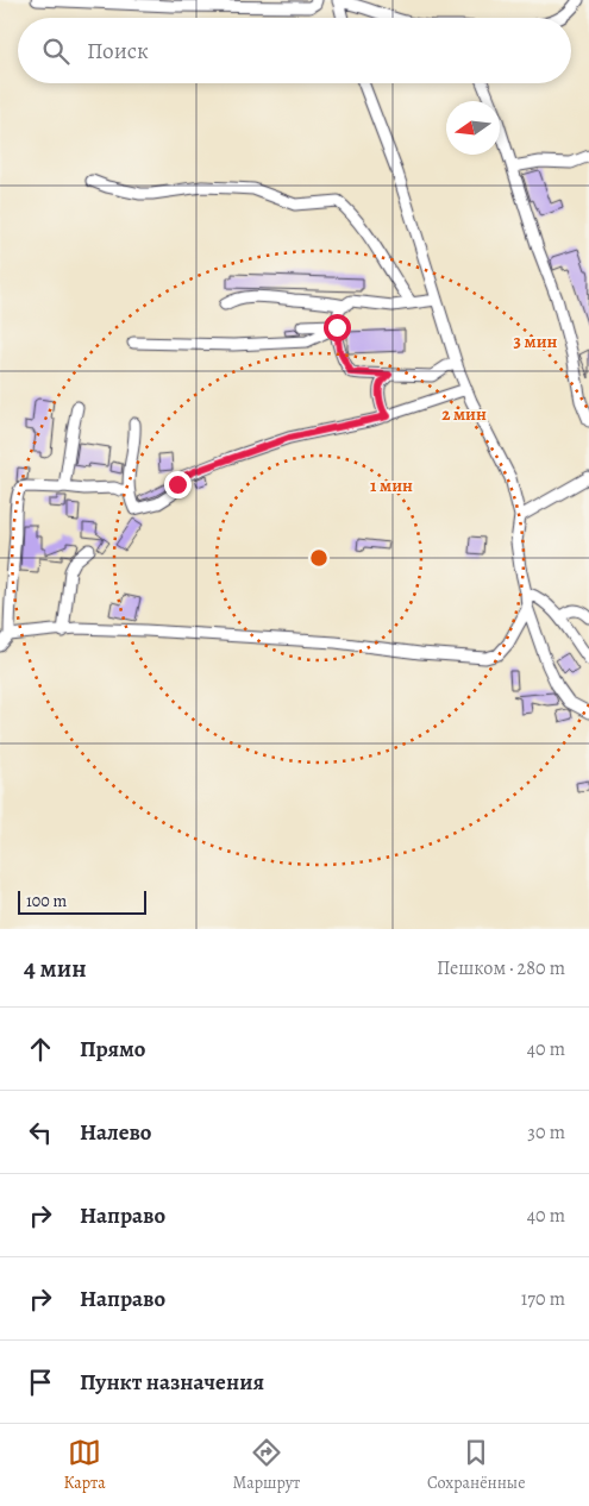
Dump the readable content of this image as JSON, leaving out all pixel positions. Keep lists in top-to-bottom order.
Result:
{
  "scale_bar": "100 m",
  "north": "left",
  "page": {
    "search": "Поиск",
    "scale": "100 m",
    "heading": ["4 мин", "Пешком · 280 m"],
    "list": [
      ["Прямо", "40 m"],
      ["Налево", "30 m"],
      ["Направо", "40 m"],
      ["Направо", "170 m"],
      "Пункт назначения"
    ],
    "nav": ["Карта", "Маршрут", "Сохранённые"]
  },
  "rings": ["3 мин", "2 мин", "1 мин"]
}
